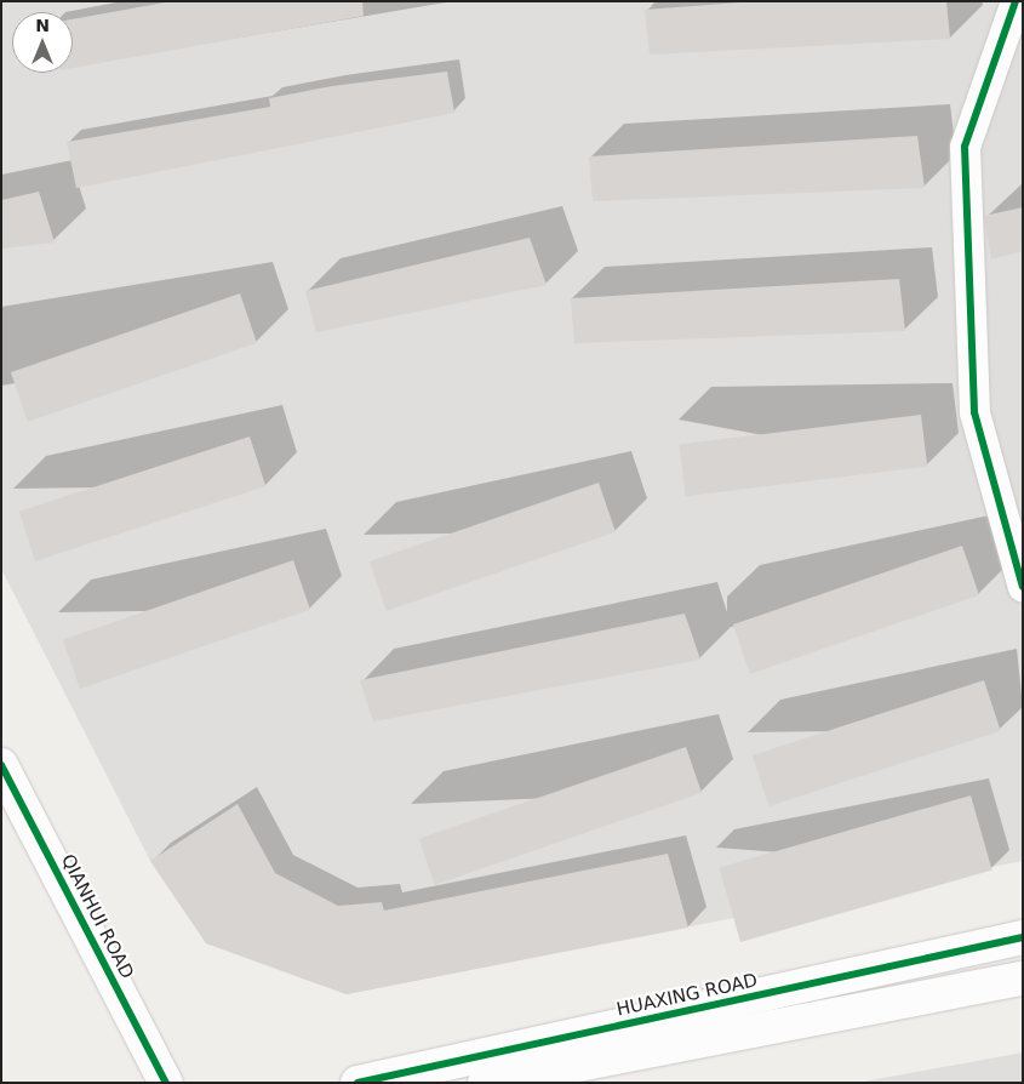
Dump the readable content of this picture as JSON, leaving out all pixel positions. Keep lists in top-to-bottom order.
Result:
{
  "streets": {
    "street": ["QIANHUI ROAD", "HUAXING ROAD"]
  },
  "north": "top"
}
